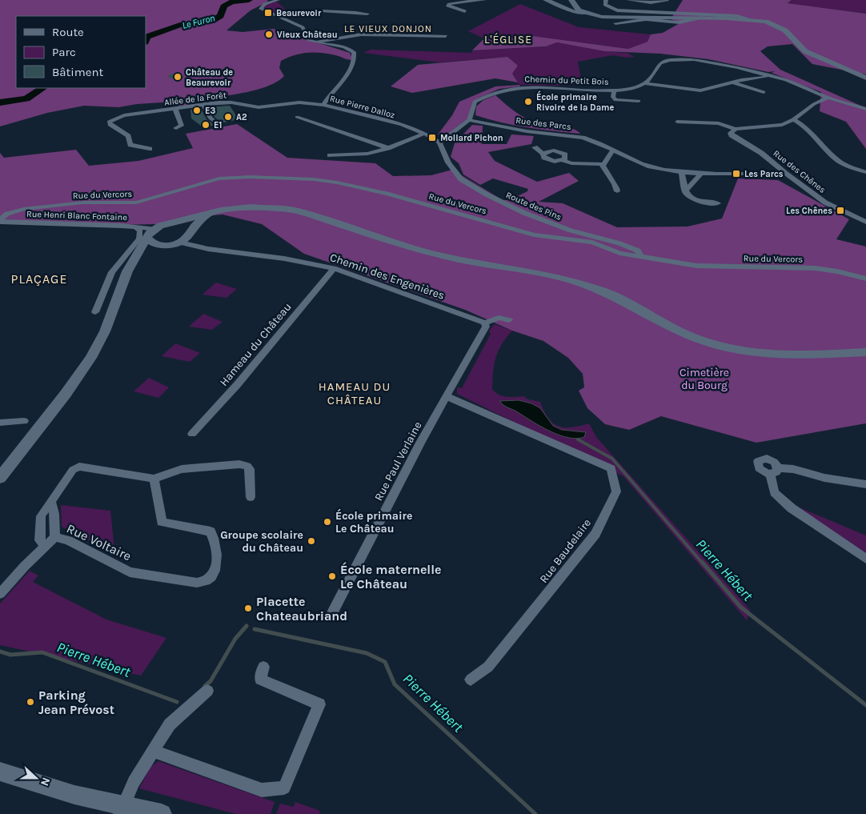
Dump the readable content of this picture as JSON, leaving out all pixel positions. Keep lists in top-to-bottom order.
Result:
{
  "streets": {
    "street": [
      "Chemin du Petit Bois",
      "Allée de la Forêt",
      "Rue Pierre Dalloz",
      "Rue des Parcs",
      "Rue des Chênes",
      "Rue du Vercors",
      "Route des Pins",
      "Rue Henri Blanc Fontaine",
      "Chemin des Engenières",
      "Hameau du Château",
      "Rue Paul Verlaine",
      "Rue Voltaire",
      "Rue Baudelaire"
    ]
  },
  "crossings": [
    ["Chemin du Petit Bois", "Rue des Parcs"],
    ["Allée de la Forêt", "Rue Pierre Dalloz"],
    ["Rue Pierre Dalloz", "Route des Pins"],
    ["Rue des Parcs", "Rue des Chênes"],
    ["Rue du Vercors", "Route des Pins"],
    ["Rue du Vercors", "Rue Henri Blanc Fontaine"],
    ["Chemin des Engenières", "Hameau du Château"],
    ["Chemin des Engenières", "Rue Paul Verlaine"],
    ["Rue Paul Verlaine", "Rue Baudelaire"]
  ],
  "districts": [
    "LE VIEUX DONJON",
    "L'ÉGLISE",
    "PLAÇAGE",
    "HAMEAU DU CHÂTEAU"
  ],
  "water": ["Le Furon", "Pierre Hébert"],
  "parks": ["Cimetière du Bourg"],
  "places": {
    "transit": [
      "Beaurevoir",
      "Mollard Pichon",
      "Les Parcs",
      "Les Chênes"
    ],
    "other": [
      "Vieux Château",
      "Château de Beaurevoir",
      "École primaire Rivoire de la Dame",
      "E3",
      "A2",
      "E1",
      "École primaire Le Château",
      "Groupe scolaire du Château",
      "École maternelle Le Château",
      "Placette Chateaubriand",
      "Parking Jean Prévost"
    ]
  },
  "legend": ["Route", "Parc", "Bâtiment"],
  "north": "right"
}
